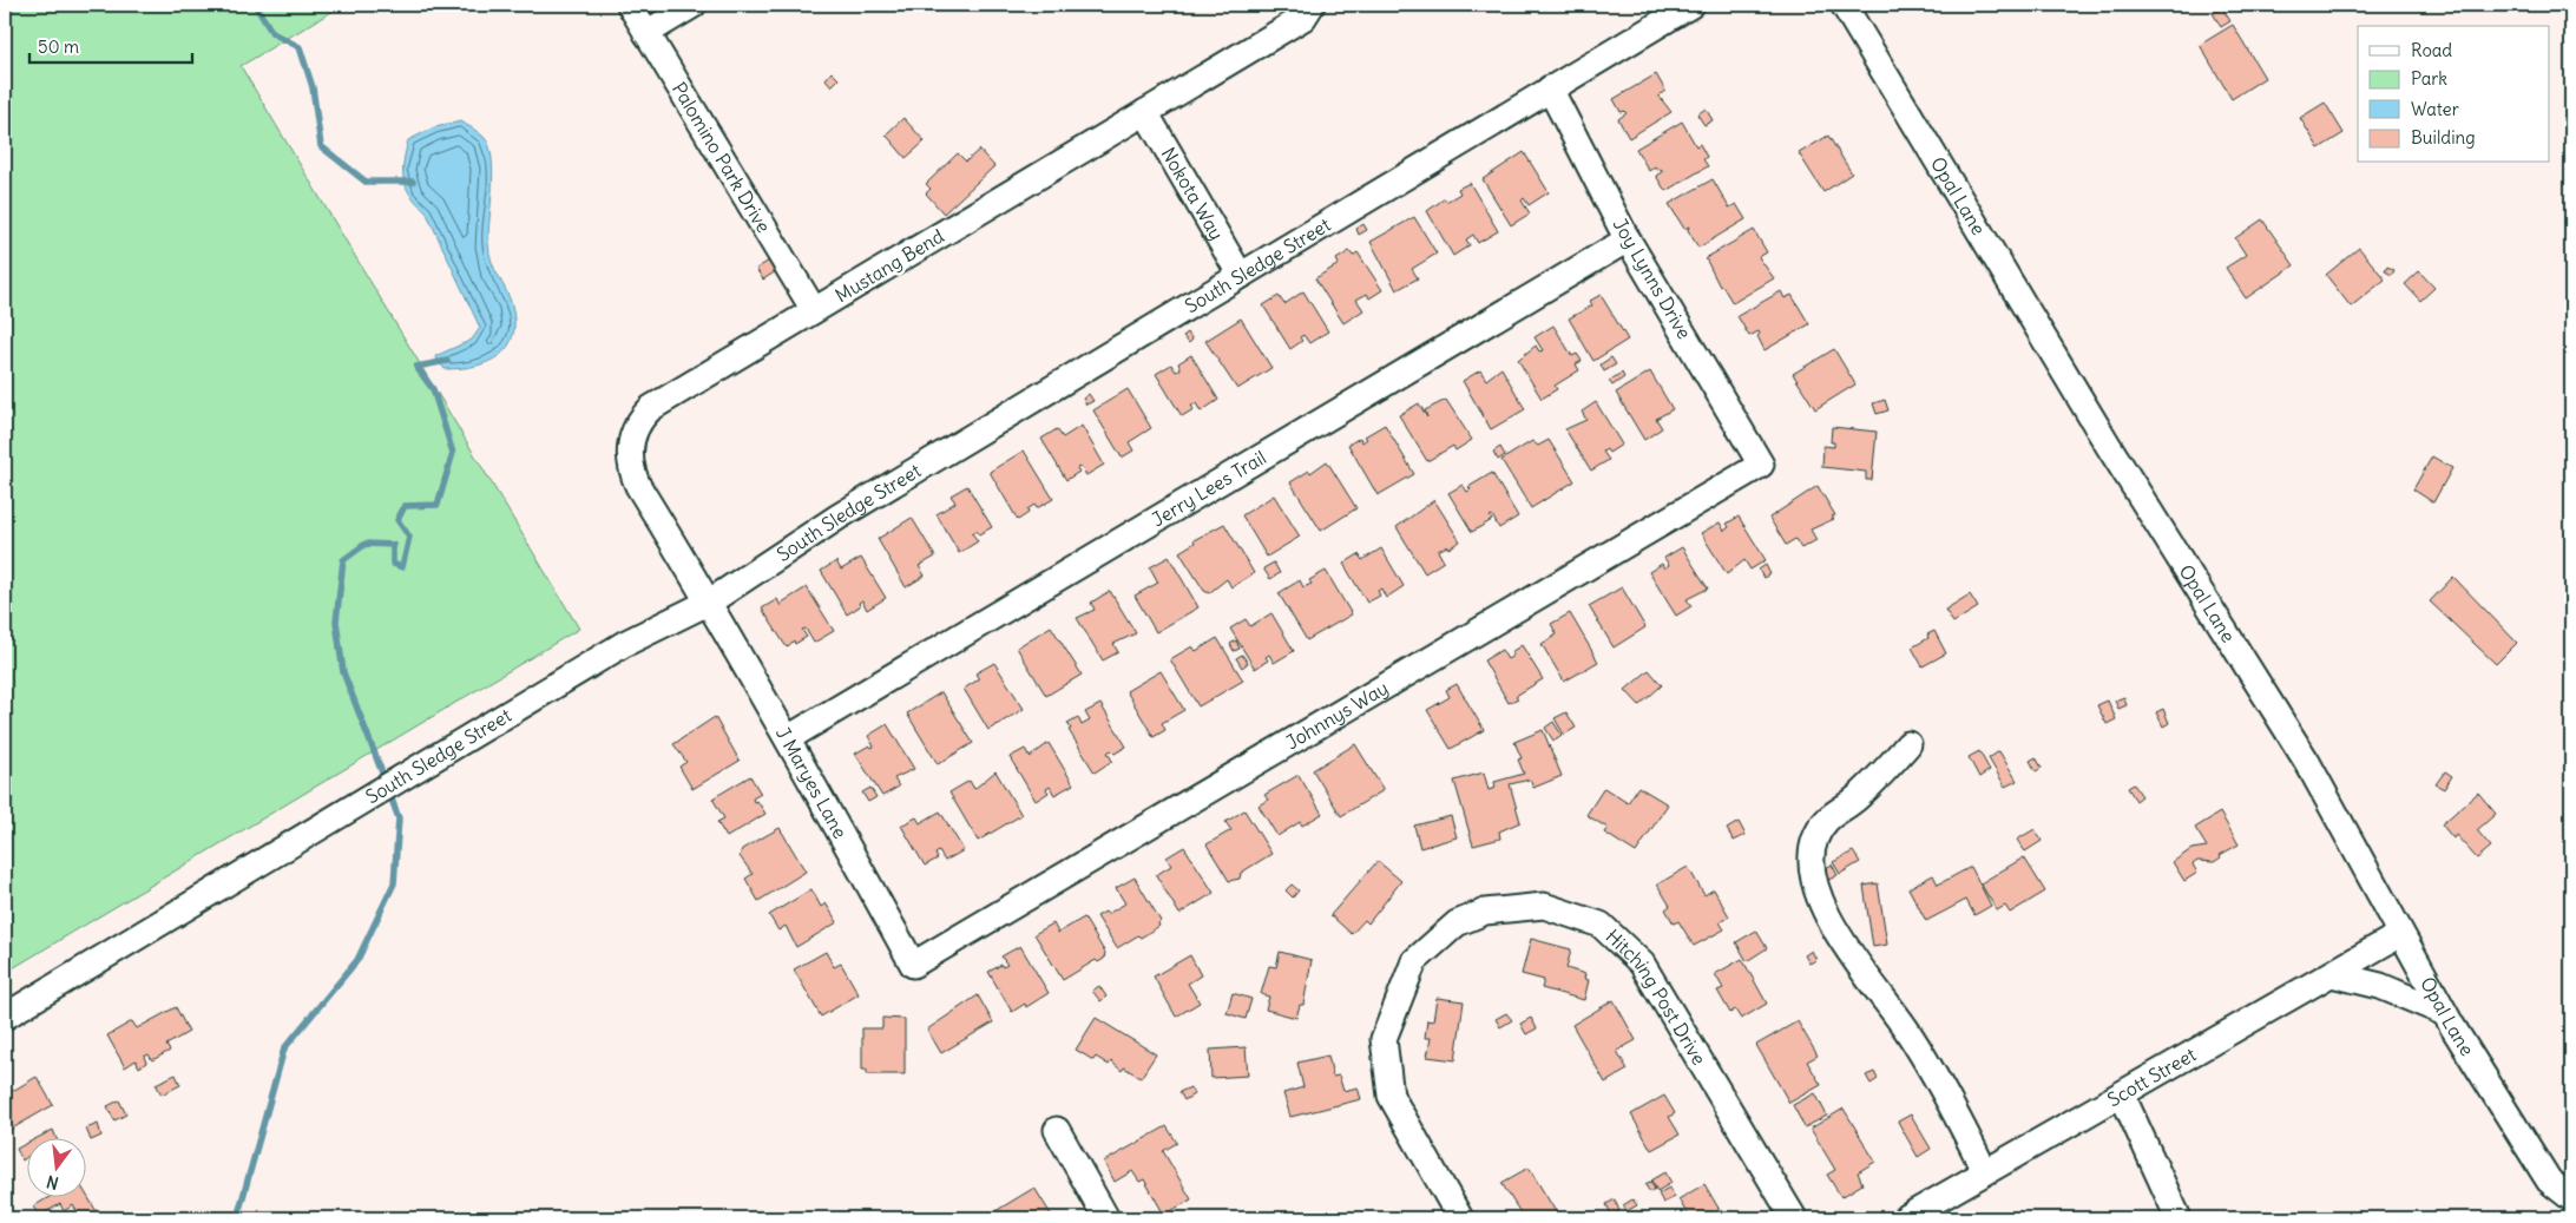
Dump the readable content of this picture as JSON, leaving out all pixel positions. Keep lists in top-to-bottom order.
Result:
{
  "streets": {
    "street": [
      "Palomino Park Drive",
      "Nokota Way",
      "Opal Lane",
      "Mustang Bend",
      "South Sledge Street",
      "Joy Lynns Drive",
      "Jerry Lees Trail",
      "Johnnys Way",
      "J Maryes Lane",
      "Hitching Post Drive",
      "Scott Street"
    ]
  },
  "crossings": [
    ["Palomino Park Drive", "Mustang Bend"],
    ["Nokota Way", "Mustang Bend"],
    ["Nokota Way", "South Sledge Street"],
    ["Opal Lane", "Scott Street"],
    ["Mustang Bend", "South Sledge Street"],
    ["Mustang Bend", "J Maryes Lane"],
    ["South Sledge Street", "Joy Lynns Drive"],
    ["South Sledge Street", "J Maryes Lane"],
    ["Joy Lynns Drive", "Jerry Lees Trail"],
    ["Joy Lynns Drive", "Johnnys Way"],
    ["Jerry Lees Trail", "J Maryes Lane"],
    ["Johnnys Way", "J Maryes Lane"]
  ],
  "legend": [
    "Road",
    "Park",
    "Water",
    "Building"
  ],
  "scale_bar": "50 m",
  "north": "bottom"
}
